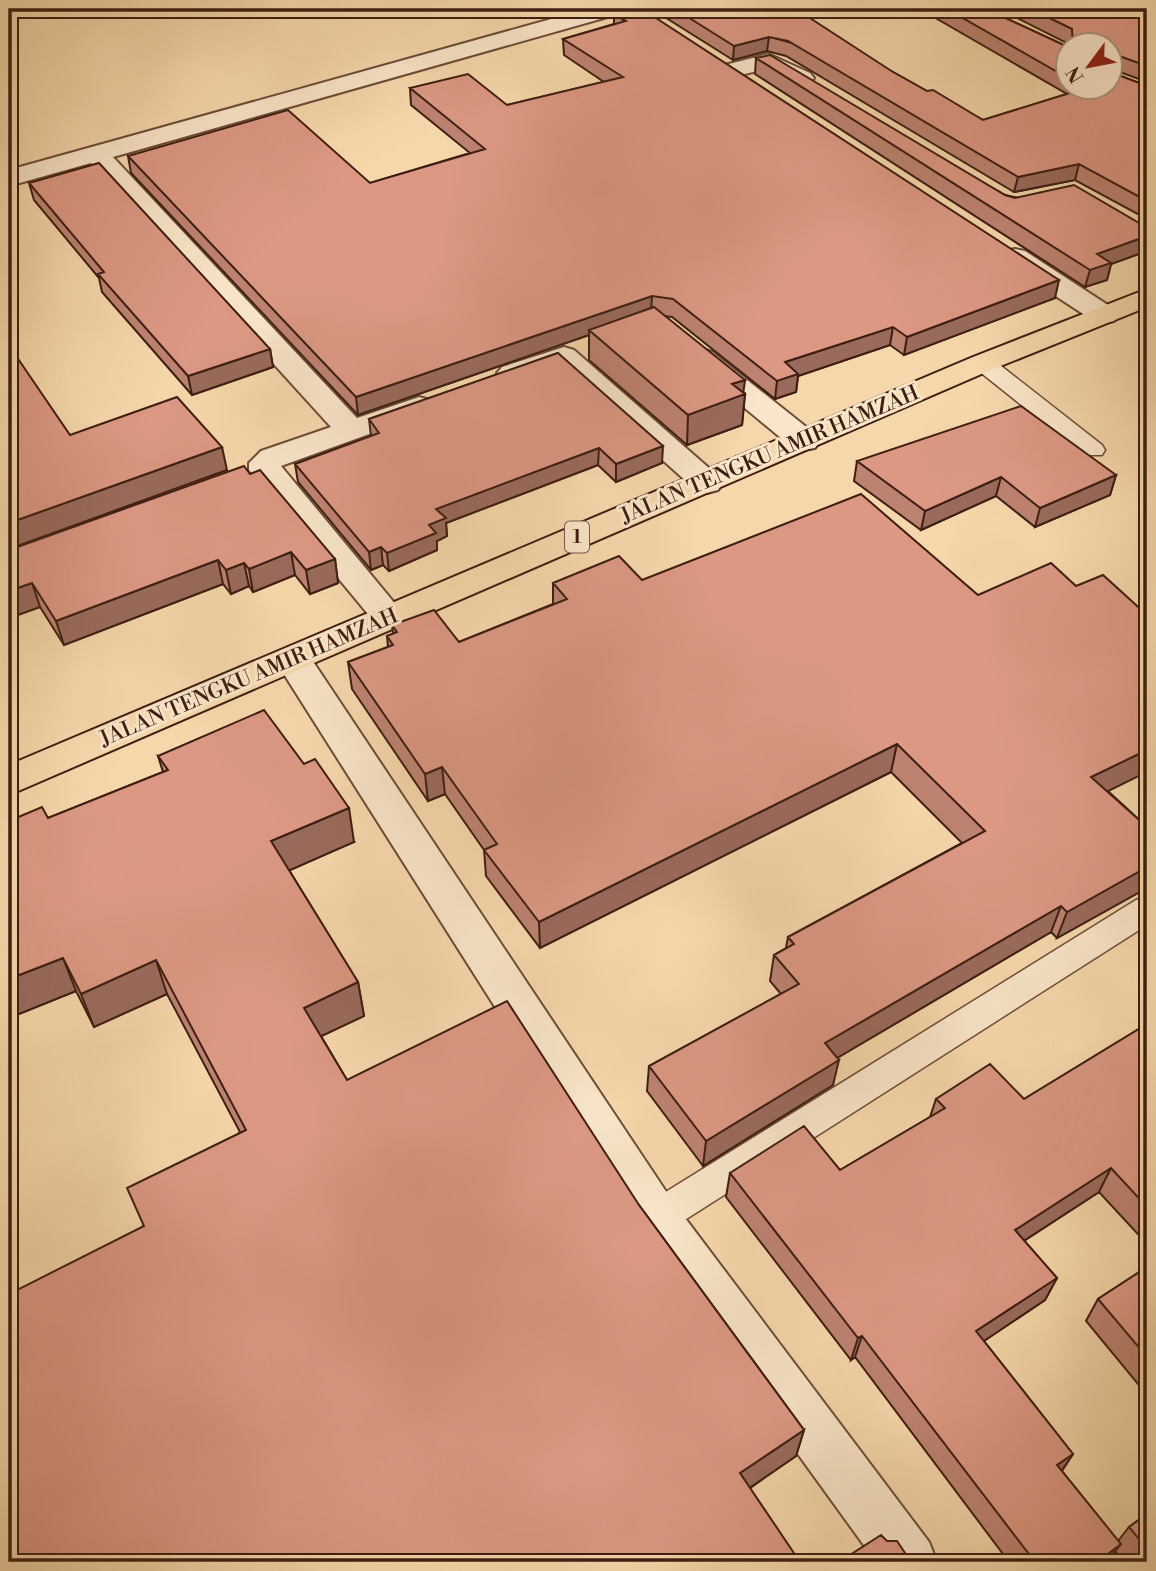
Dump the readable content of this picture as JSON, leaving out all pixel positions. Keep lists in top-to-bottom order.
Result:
{
  "streets": {
    "highway": ["JALAN TENGKU AMIR HAMZAH", "1"]
  },
  "north": "bottom left"
}
